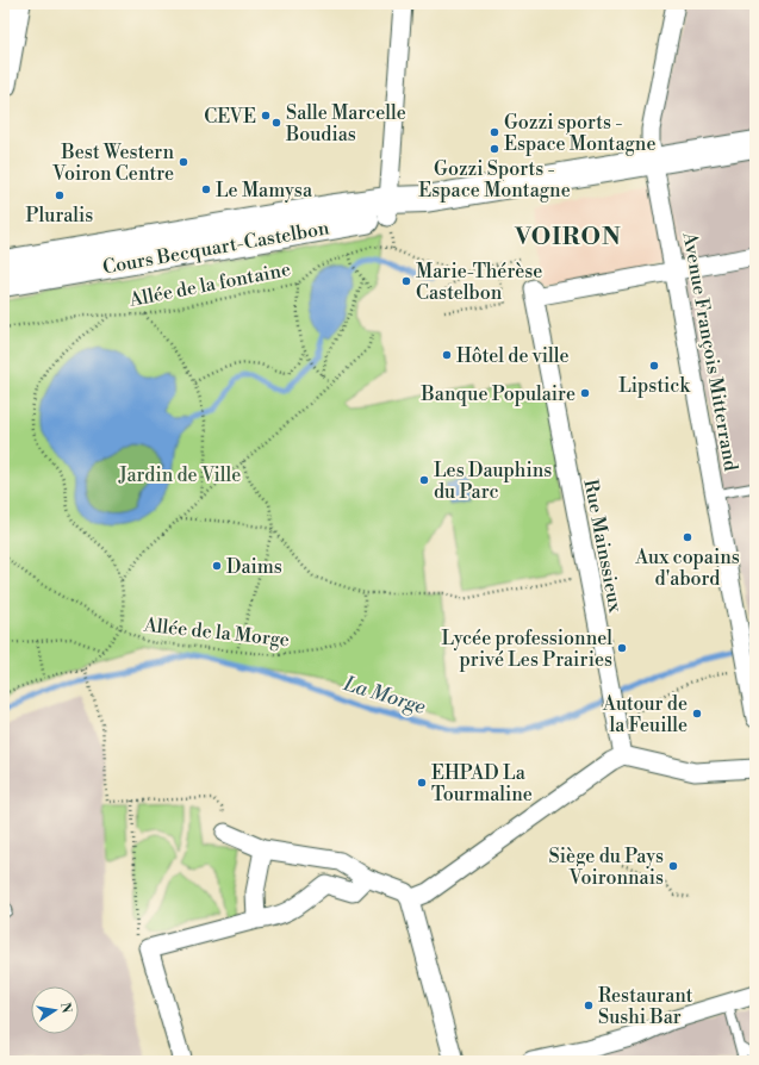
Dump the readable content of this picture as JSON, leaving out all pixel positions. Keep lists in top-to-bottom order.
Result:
{
  "streets": {
    "main road": ["Cours Becquart-Castelbon"],
    "street": ["Avenue François Mitterrand", "Rue Mainssieux"],
    "path": ["Allée de la fontaine", "Allée de la Morge"]
  },
  "crossings": [
    ["Cours Becquart-Castelbon", "Avenue François Mitterrand"],
    ["Avenue François Mitterrand", "Rue Mainssieux"]
  ],
  "districts": ["VOIRON"],
  "water": ["La Morge"],
  "parks": ["Jardin de Ville"],
  "places": [
    "CEVE",
    "Salle Marcelle Boudias",
    "Gozzi sports - Espace Montagne",
    "Gozzi Sports - Espace Montagne",
    "Best Western Voiron Centre",
    "Le Mamysa",
    "Pluralis",
    "Marie-Thérèse Castelbon",
    "Hôtel de ville",
    "Lipstick",
    "Banque Populaire",
    "Les Dauphins du Parc",
    "Aux copains d'abord",
    "Daims",
    "Lycée professionnel privé Les Prairies",
    "Autour de la Feuille",
    "EHPAD La Tourmaline",
    "Siège du Pays Voironnais",
    "Restaurant Sushi Bar"
  ],
  "north": "right"
}
